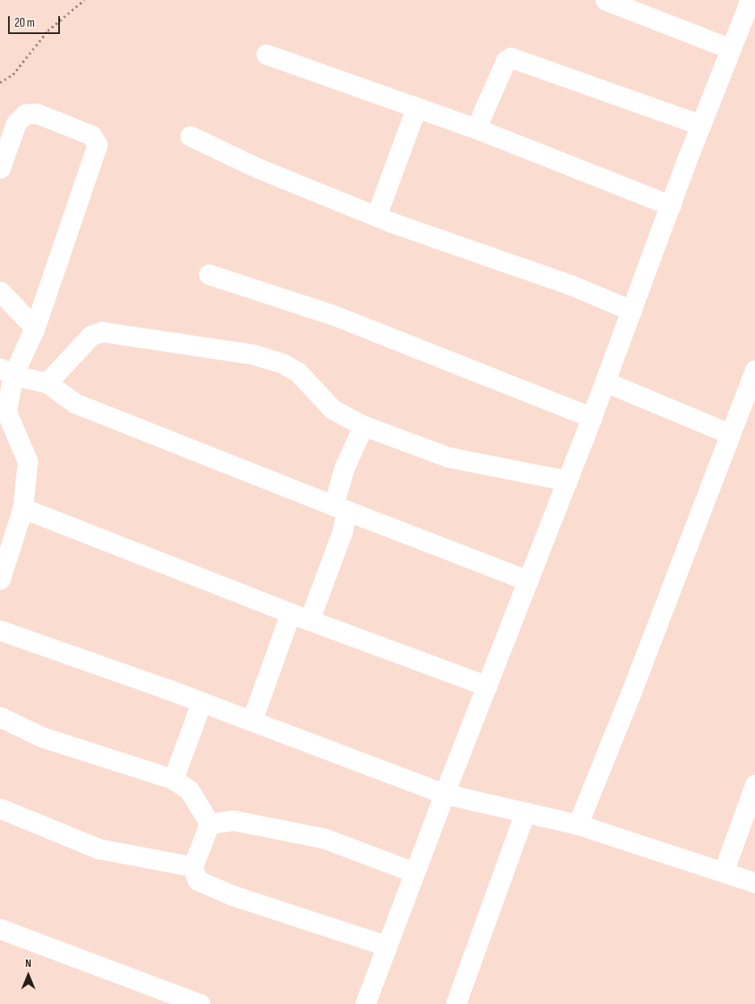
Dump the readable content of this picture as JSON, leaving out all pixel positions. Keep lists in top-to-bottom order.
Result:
{
  "scale_bar": "20 m",
  "north": "top"
}
